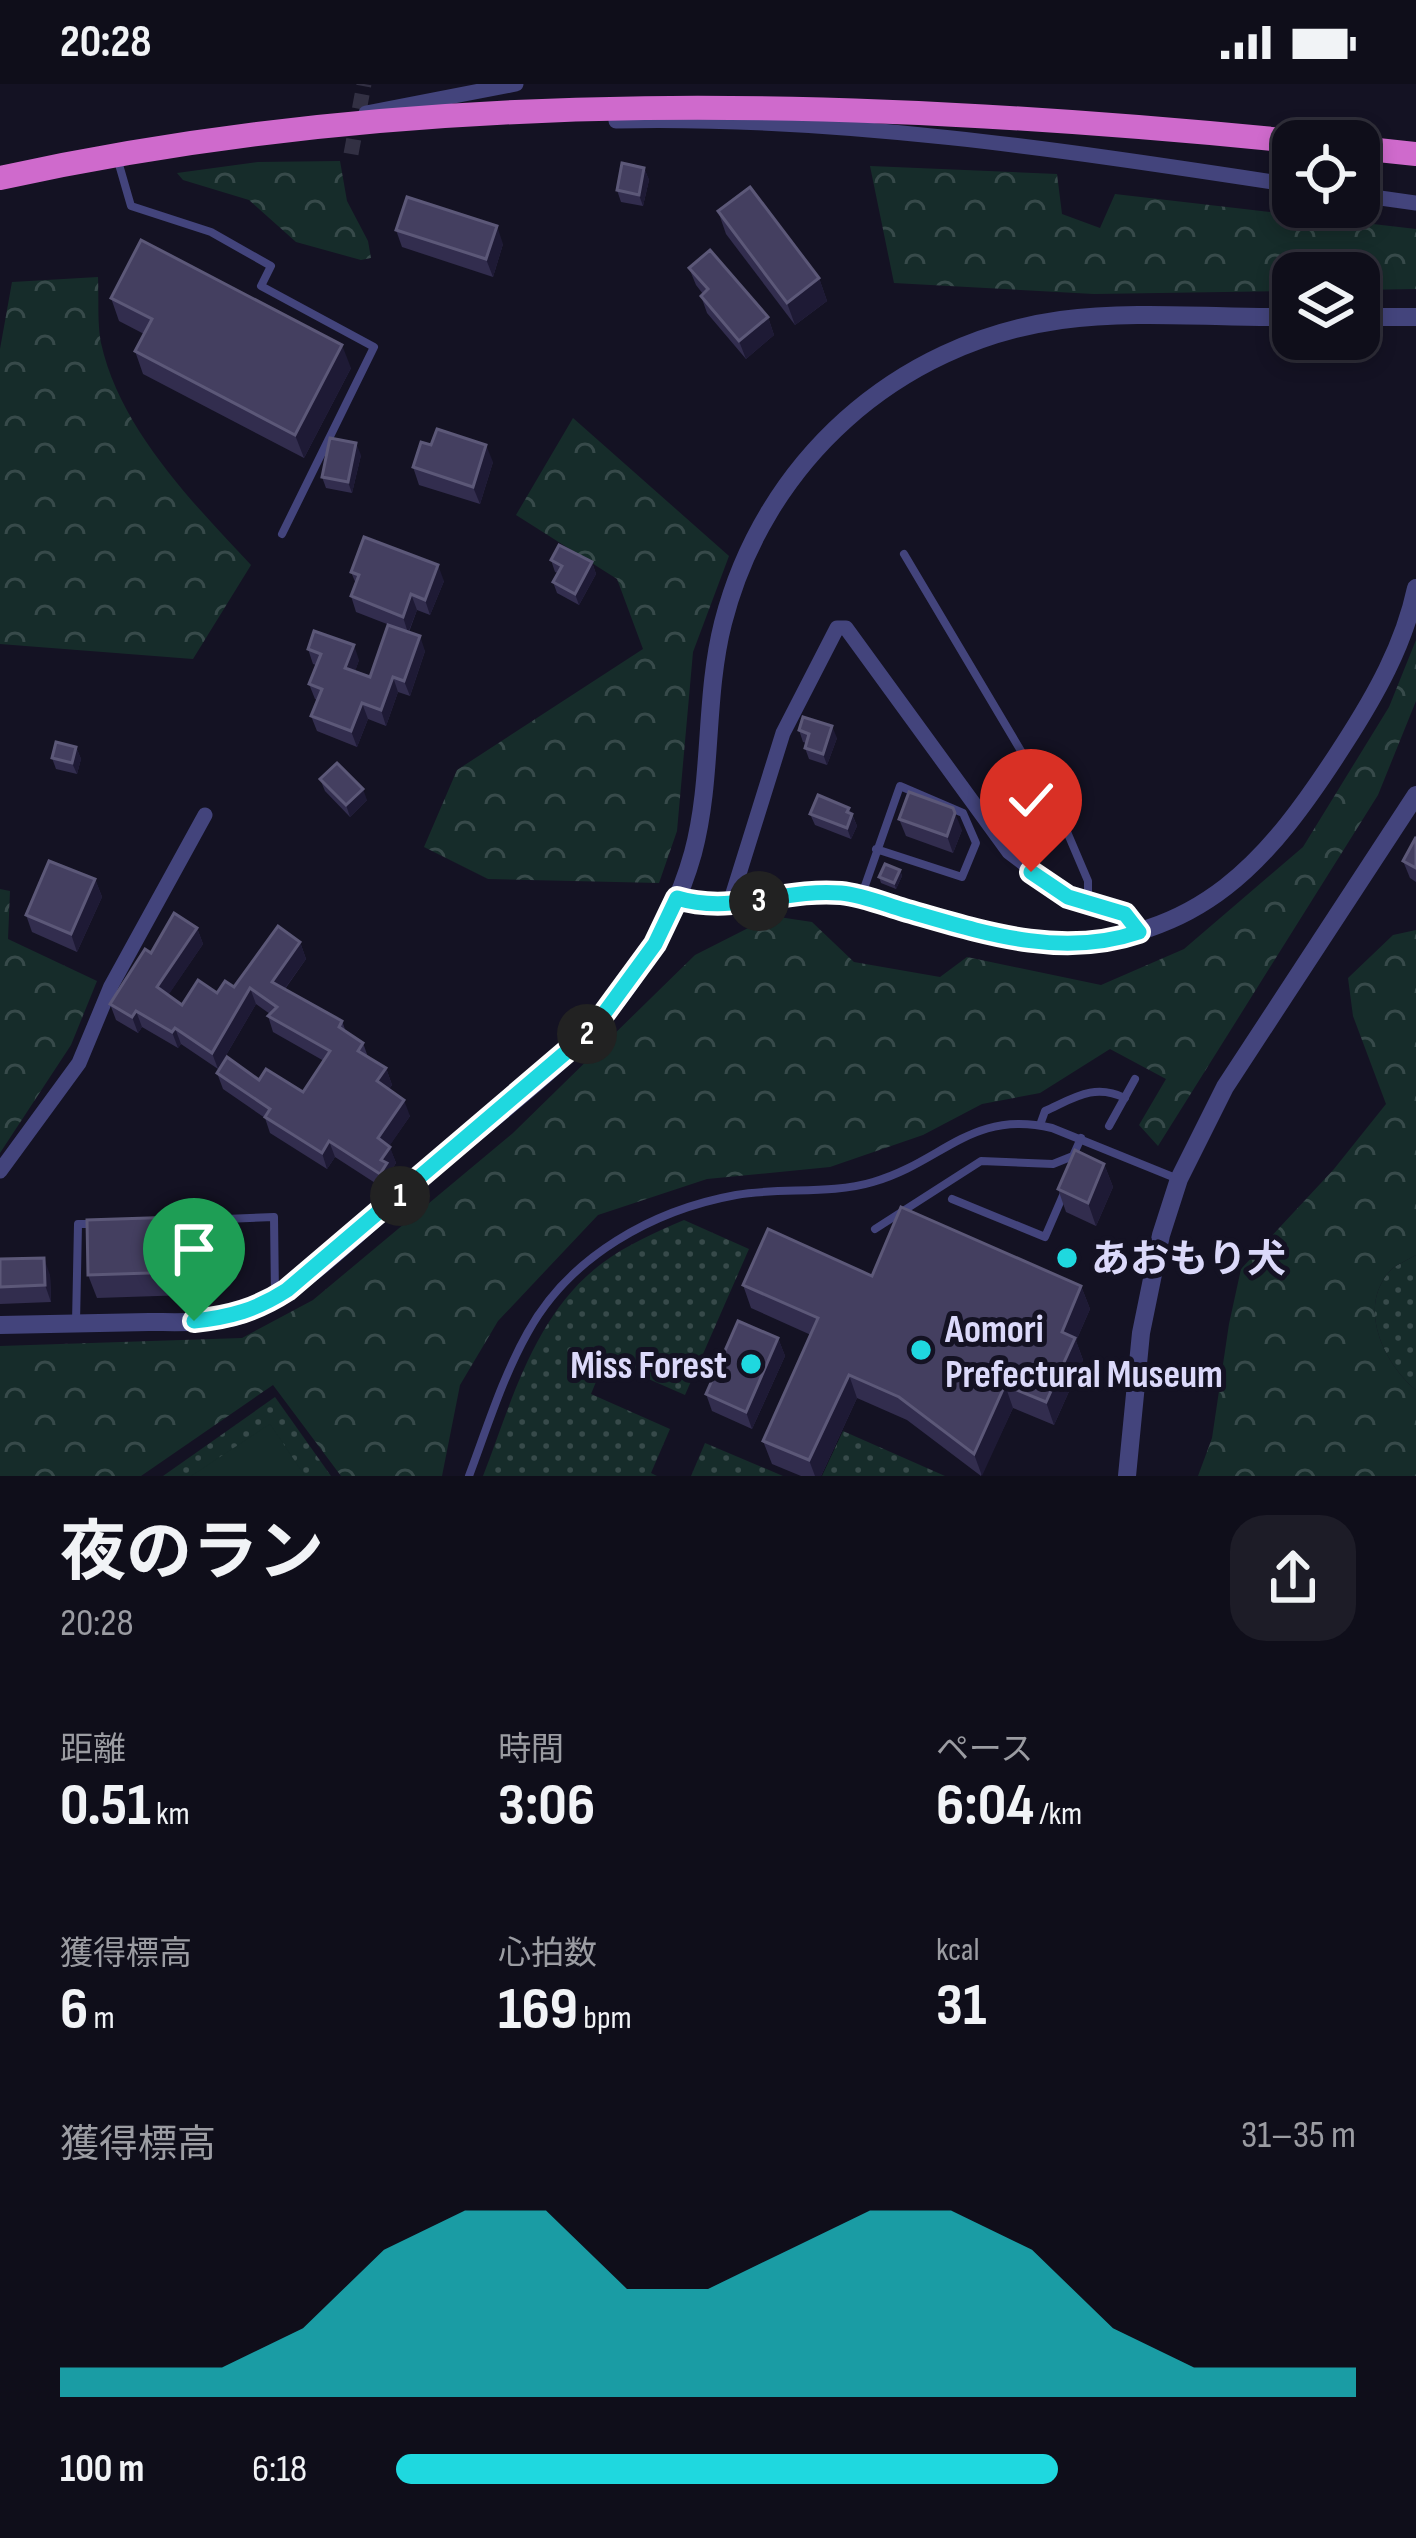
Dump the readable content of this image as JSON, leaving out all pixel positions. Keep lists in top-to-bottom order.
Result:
{
  "places": ["あおもり犬", "Aomori Prefectural Museum", "Miss Forest"],
  "page": {
    "status": "20:28",
    "pins": ["3", "2", "1"],
    "heading": ["夜のラン", "20:28"],
    "stats": [
      ["距離", "0.51 km"],
      ["時間", "3:06"],
      ["ペース", "6:04 /km"],
      ["獲得標高", "6 m"],
      ["心拍数", "169 bpm"],
      ["kcal", "31"]
    ],
    "chart": ["獲得標高", "31–35 m"],
    "list": [
      {
        "name": "100 m",
        "note": "6:18"
      }
    ]
  }
}
